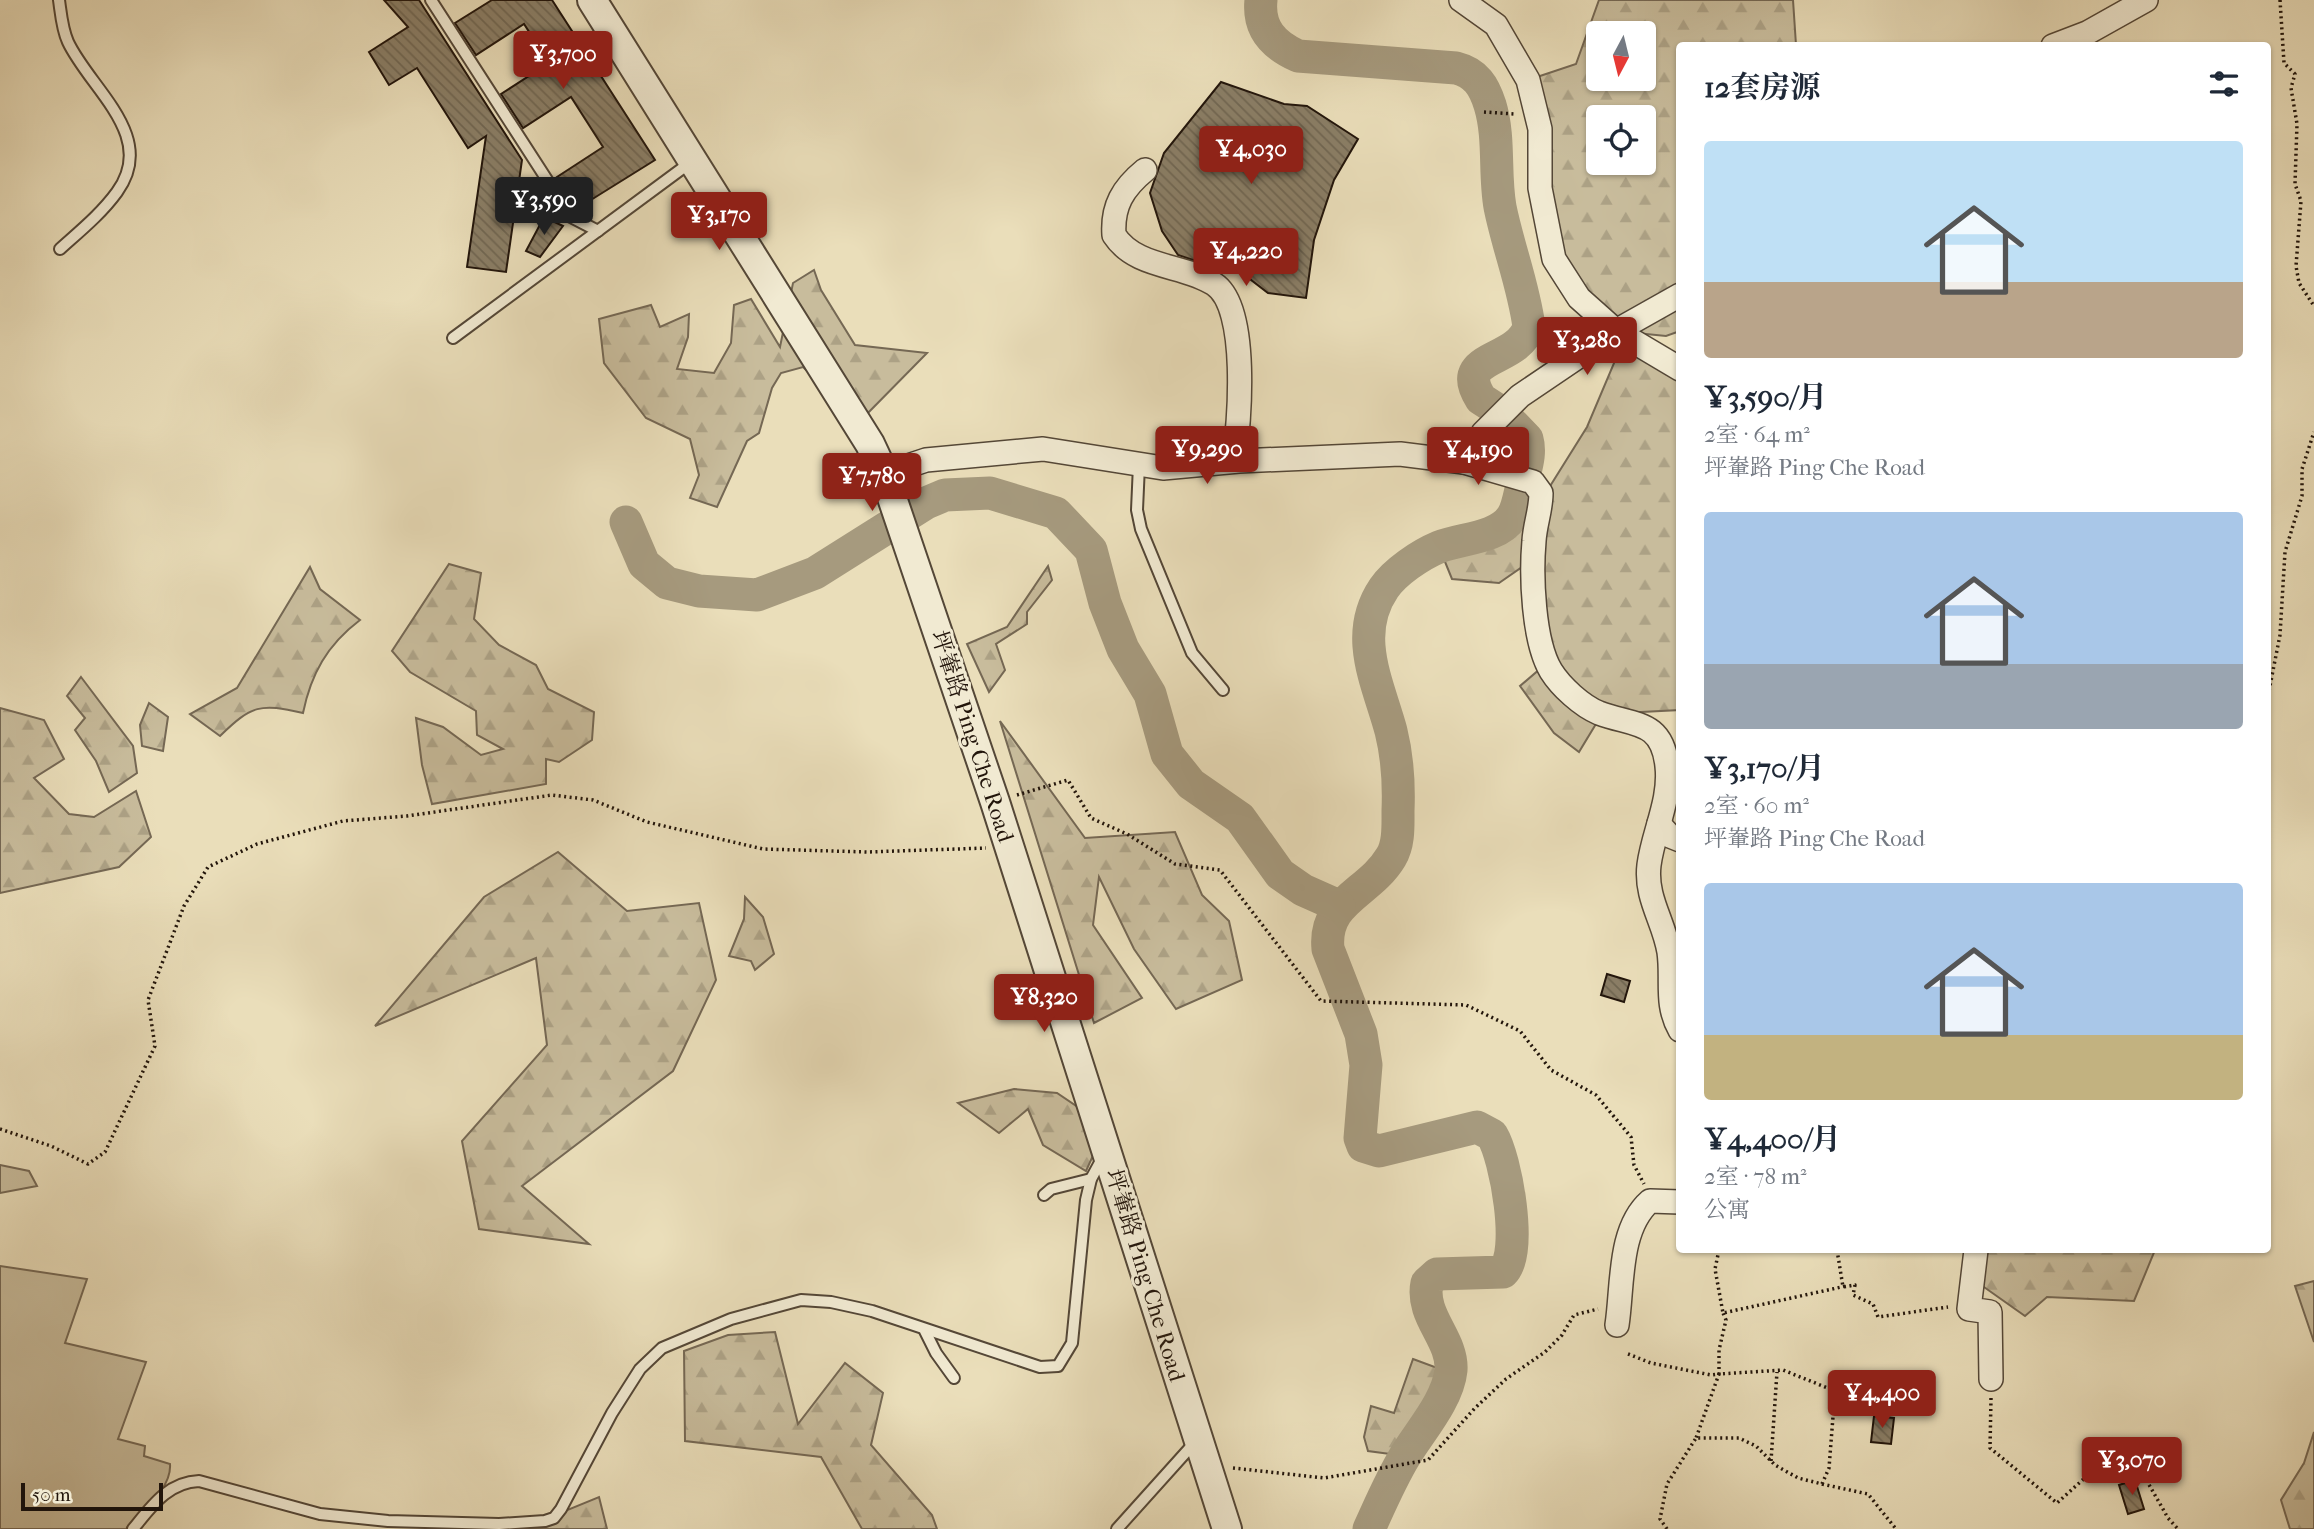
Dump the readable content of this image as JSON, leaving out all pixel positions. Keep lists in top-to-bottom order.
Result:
{
  "streets": {
    "street": ["坪輋路 Ping Che Road"]
  },
  "scale_bar": "50 m",
  "north": "bottom",
  "page": {
    "price": [
      "¥3,700",
      "¥4,030",
      "¥3,590",
      "¥3,170",
      "¥4,220",
      "¥3,280",
      "¥9,290",
      "¥4,190",
      "¥7,780",
      "¥8,320",
      "¥4,400",
      "¥3,070"
    ],
    "heading": "12套房源",
    "list": [
      {
        "name": "¥3,590/月",
        "note": "2室 · 64 m² · 坪輋路 Ping Che Road"
      },
      {
        "name": "¥3,170/月",
        "note": "2室 · 60 m² · 坪輋路 Ping Che Road"
      },
      {
        "name": "¥4,400/月",
        "note": "2室 · 78 m² · 公寓"
      }
    ],
    "scale": "50 m"
  }
}
